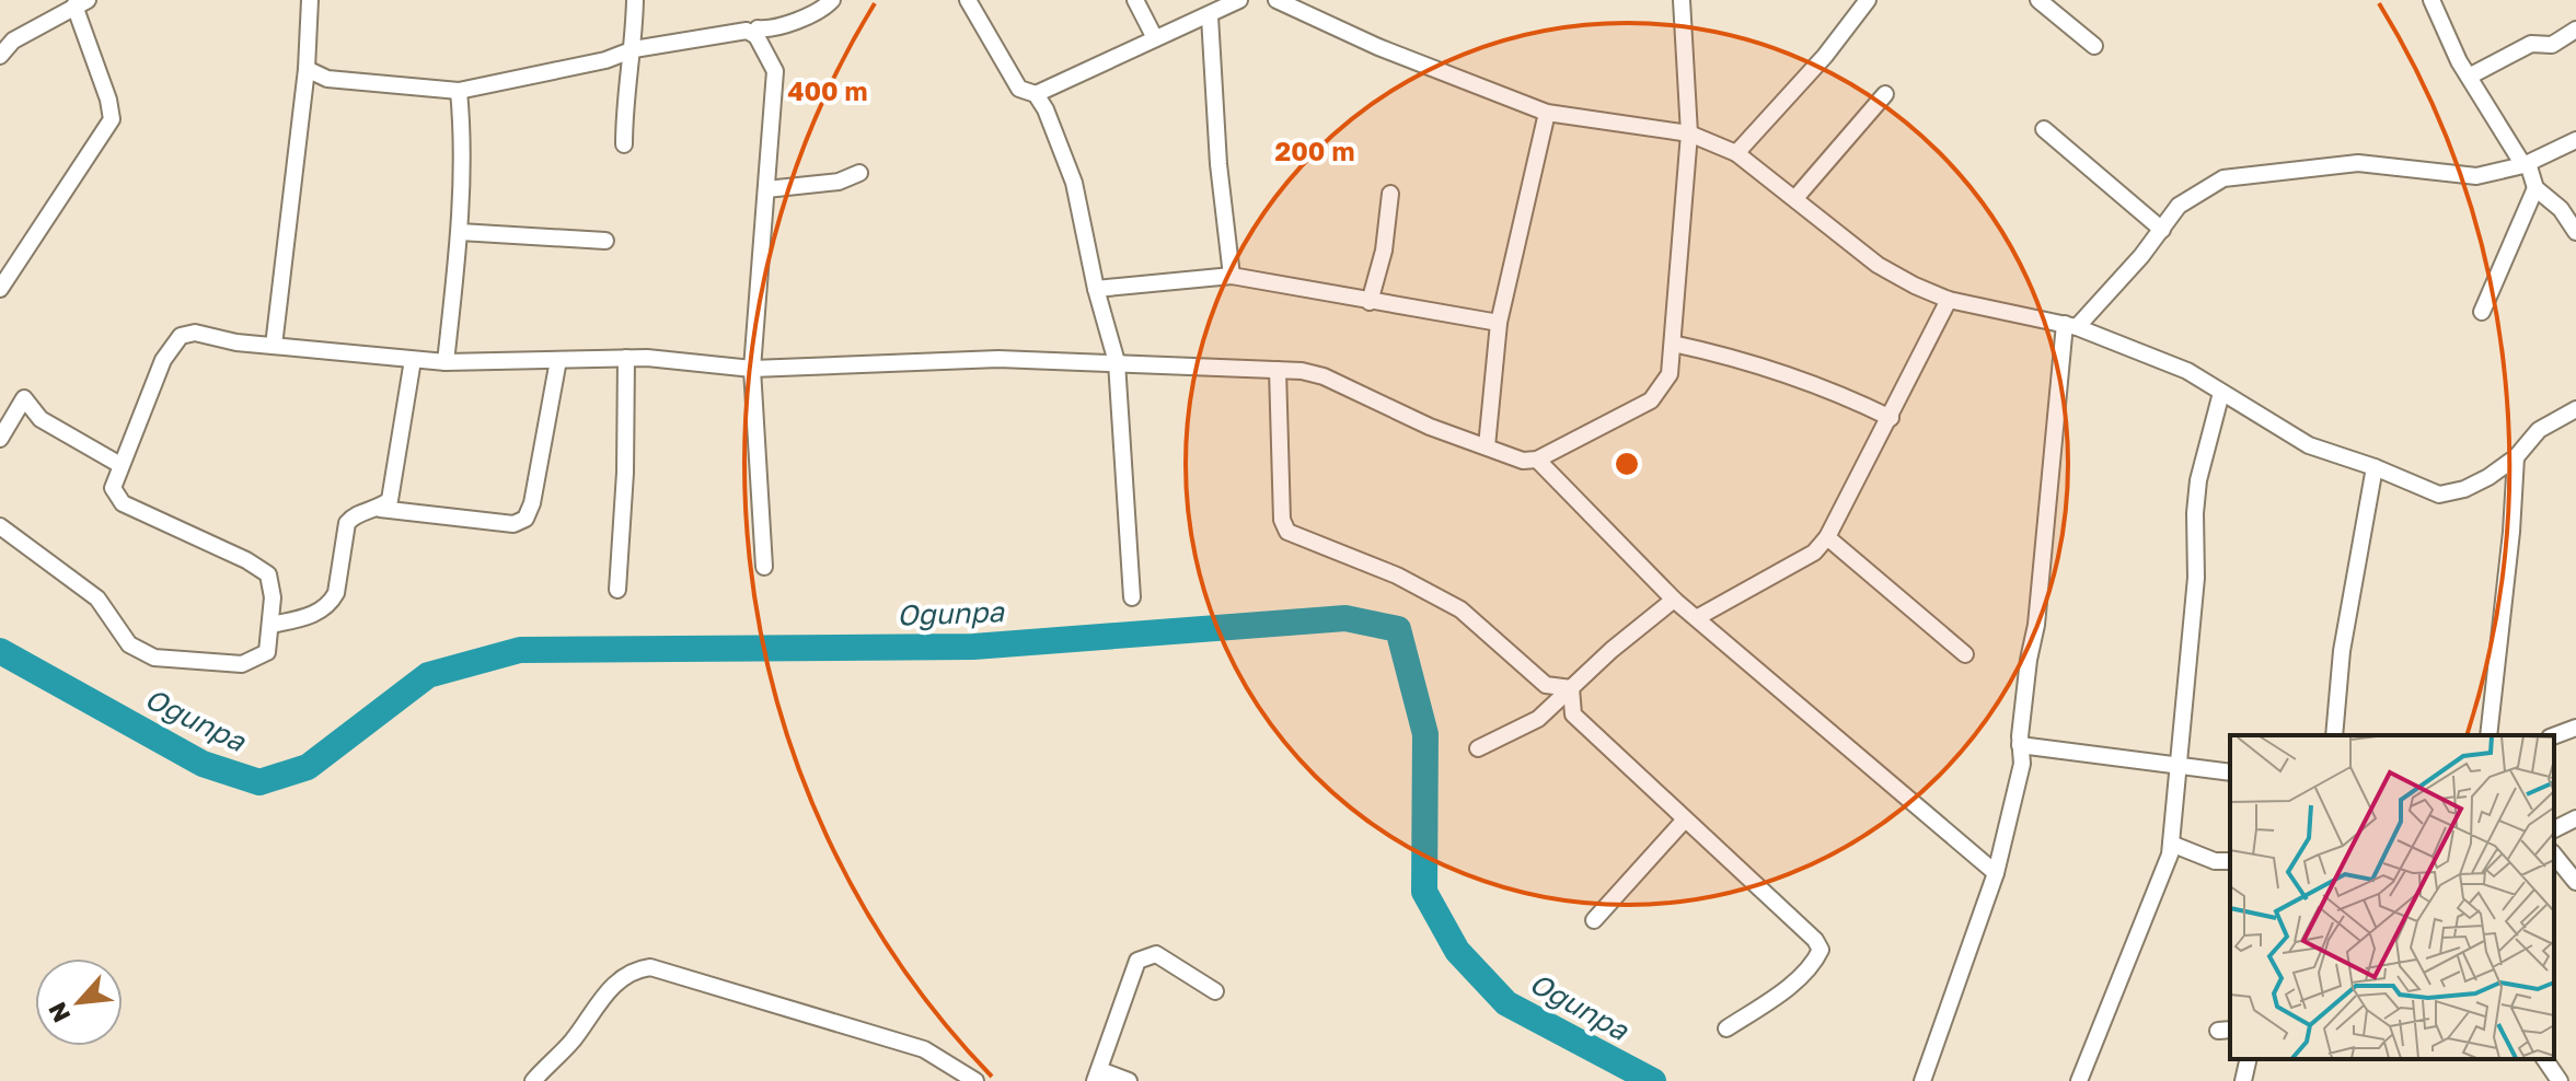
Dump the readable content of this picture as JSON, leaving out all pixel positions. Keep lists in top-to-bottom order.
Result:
{
  "water": ["Ogunpa"],
  "north": "bottom left",
  "rings": ["400 m", "200 m"]
}
